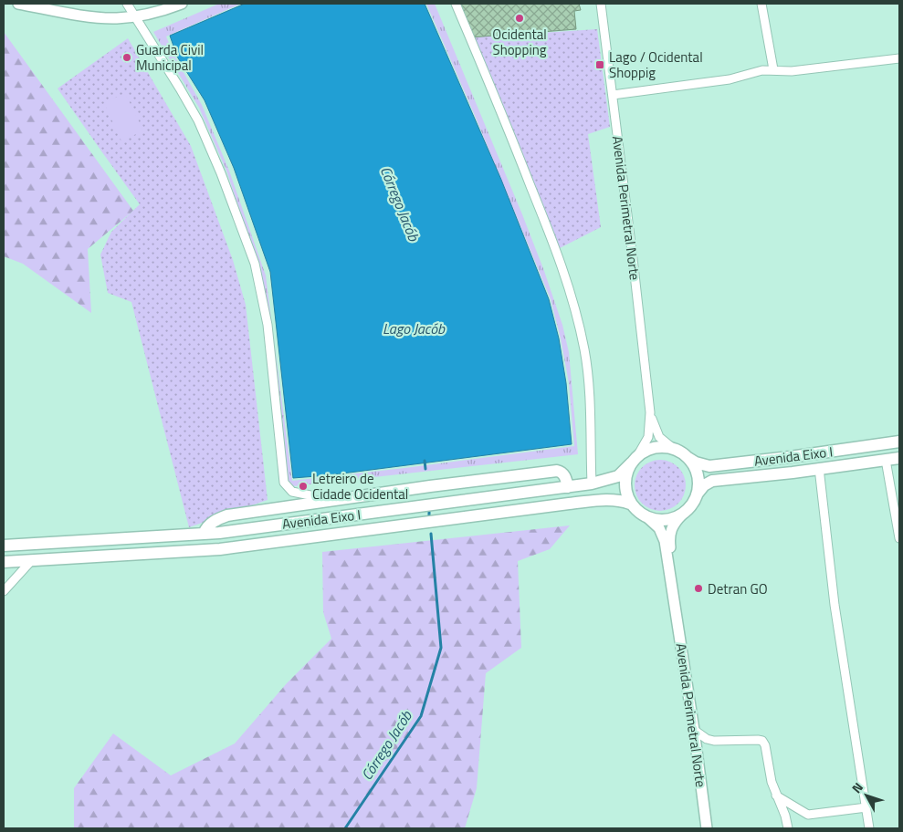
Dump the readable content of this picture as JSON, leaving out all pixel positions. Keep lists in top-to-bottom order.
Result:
{
  "streets": {
    "main road": ["Avenida Eixo I"],
    "street": ["Avenida Perimetral Norte"]
  },
  "crossings": [
    ["Avenida Perimetral Norte", "Avenida Eixo I"]
  ],
  "water": ["Córrego Jacób", "Lago Jacób"],
  "places": {
    "other": [
      "Ocidental Shopping",
      "Guarda Civil Municipal",
      "Letreiro de Cidade Ocidental",
      "Detran GO"
    ],
    "transit": ["Lago / Ocidental Shoppig"]
  },
  "north": "top left"
}
